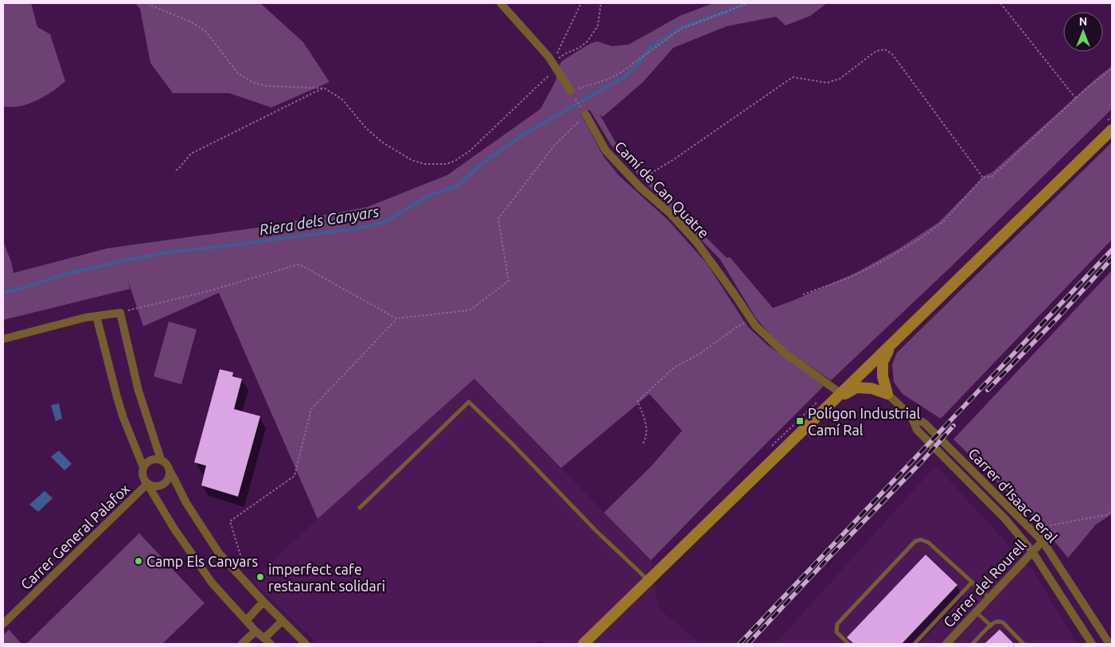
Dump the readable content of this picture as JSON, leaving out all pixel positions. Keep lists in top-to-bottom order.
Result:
{
  "streets": {
    "street": [
      "Camí de Can Quatre",
      "Carrer d'Isaac Peral",
      "Carrer General Palafox",
      "Carrer del Rourell"
    ]
  },
  "crossings": [
    ["Carrer d'Isaac Peral", "Carrer del Rourell"]
  ],
  "water": ["Riera dels Canyars"],
  "places": {
    "transit": ["Polígon Industrial Camí Ral"],
    "other": ["Camp Els Canyars", "imperfect cafe restaurant solidari"]
  },
  "north": "top"
}
